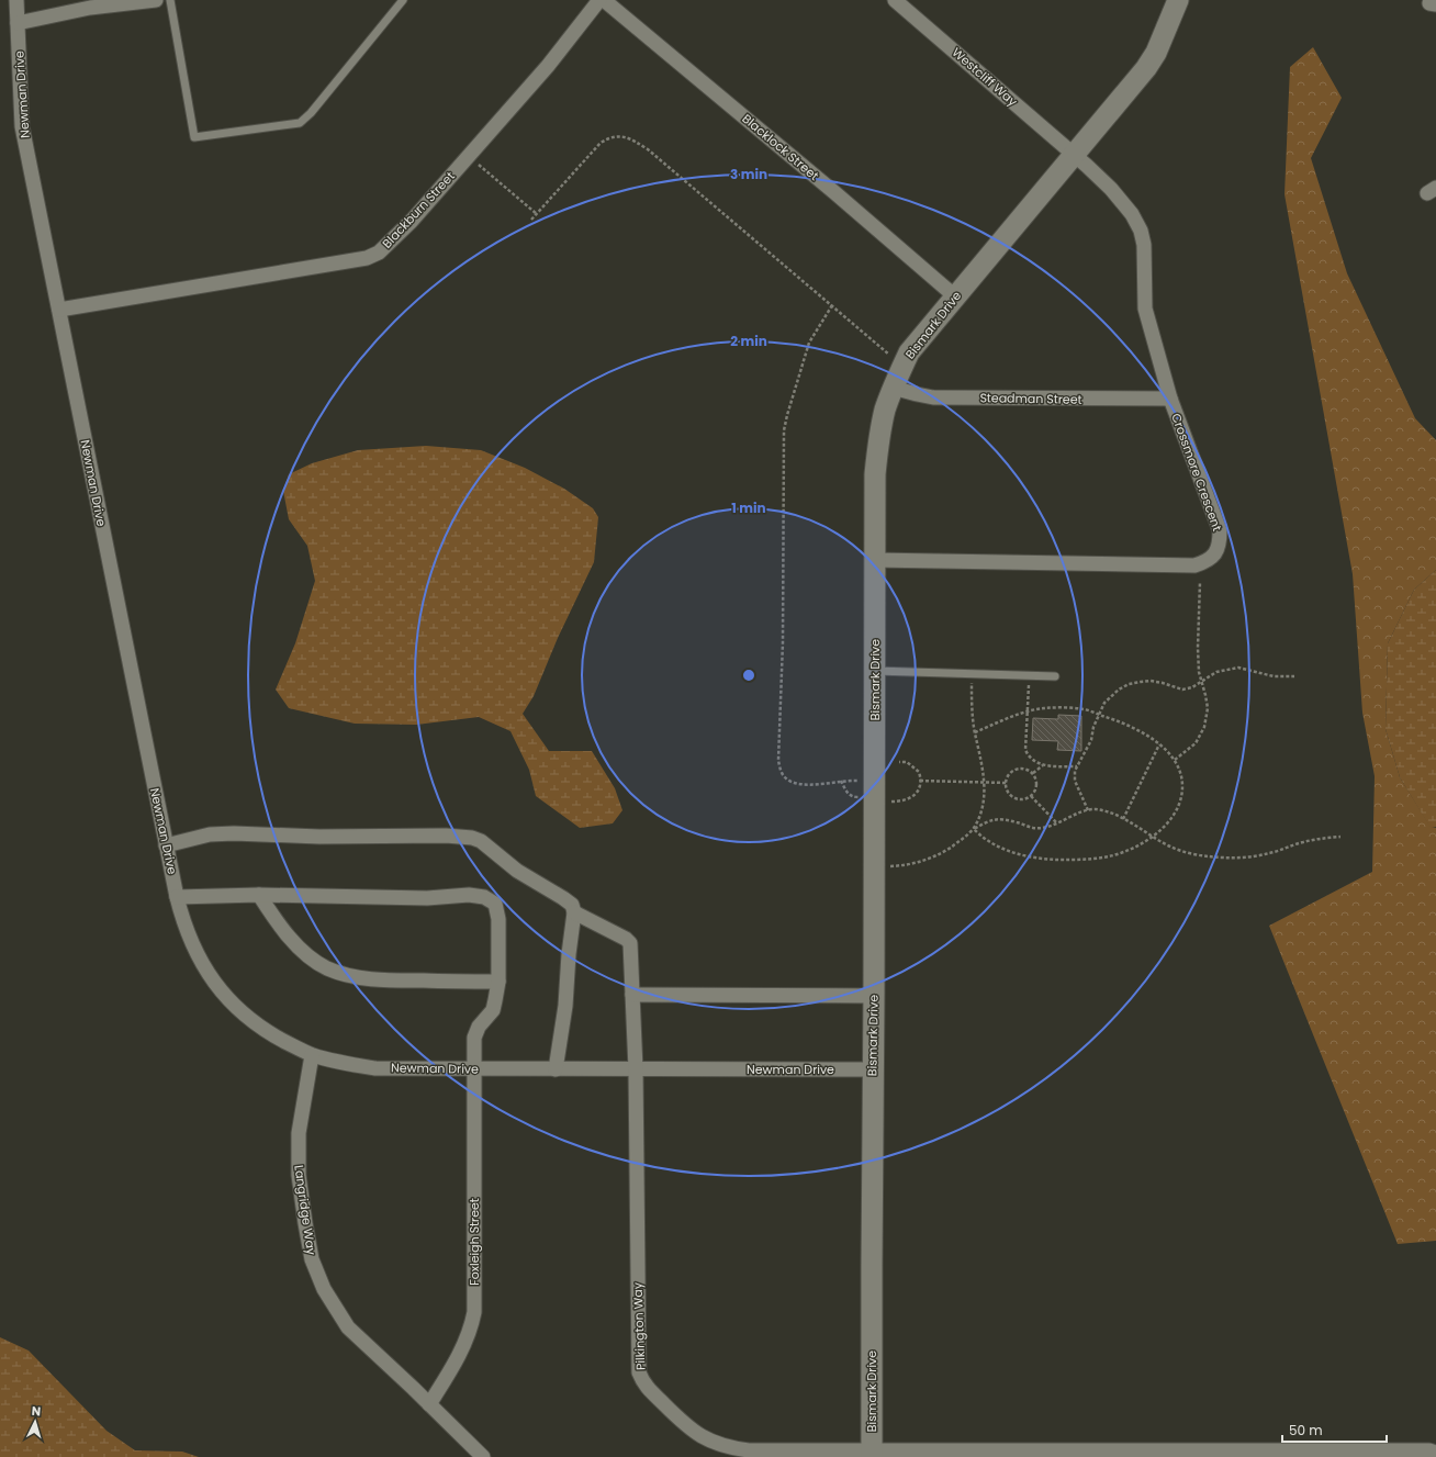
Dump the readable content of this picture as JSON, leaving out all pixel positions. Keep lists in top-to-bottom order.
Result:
{
  "streets": {
    "street": [
      "Westcliff Way",
      "Newman Drive",
      "Blacklock Street",
      "Blackburn Street",
      "Bismark Drive",
      "Steadman Street",
      "Crossmore Crescent",
      "Langridge Way",
      "Foxleigh Street",
      "Pilkington Way"
    ]
  },
  "crossings": [
    ["Westcliff Way", "Bismark Drive"],
    ["Westcliff Way", "Crossmore Crescent"],
    ["Newman Drive", "Blackburn Street"],
    ["Newman Drive", "Bismark Drive"],
    ["Newman Drive", "Langridge Way"],
    ["Newman Drive", "Foxleigh Street"],
    ["Newman Drive", "Pilkington Way"],
    ["Blacklock Street", "Bismark Drive"],
    ["Bismark Drive", "Steadman Street"],
    ["Bismark Drive", "Crossmore Crescent"],
    ["Bismark Drive", "Pilkington Way"],
    ["Steadman Street", "Crossmore Crescent"],
    ["Langridge Way", "Foxleigh Street"]
  ],
  "scale_bar": "50 m",
  "north": "top",
  "rings": ["3 min", "2 min", "1 min"]
}
